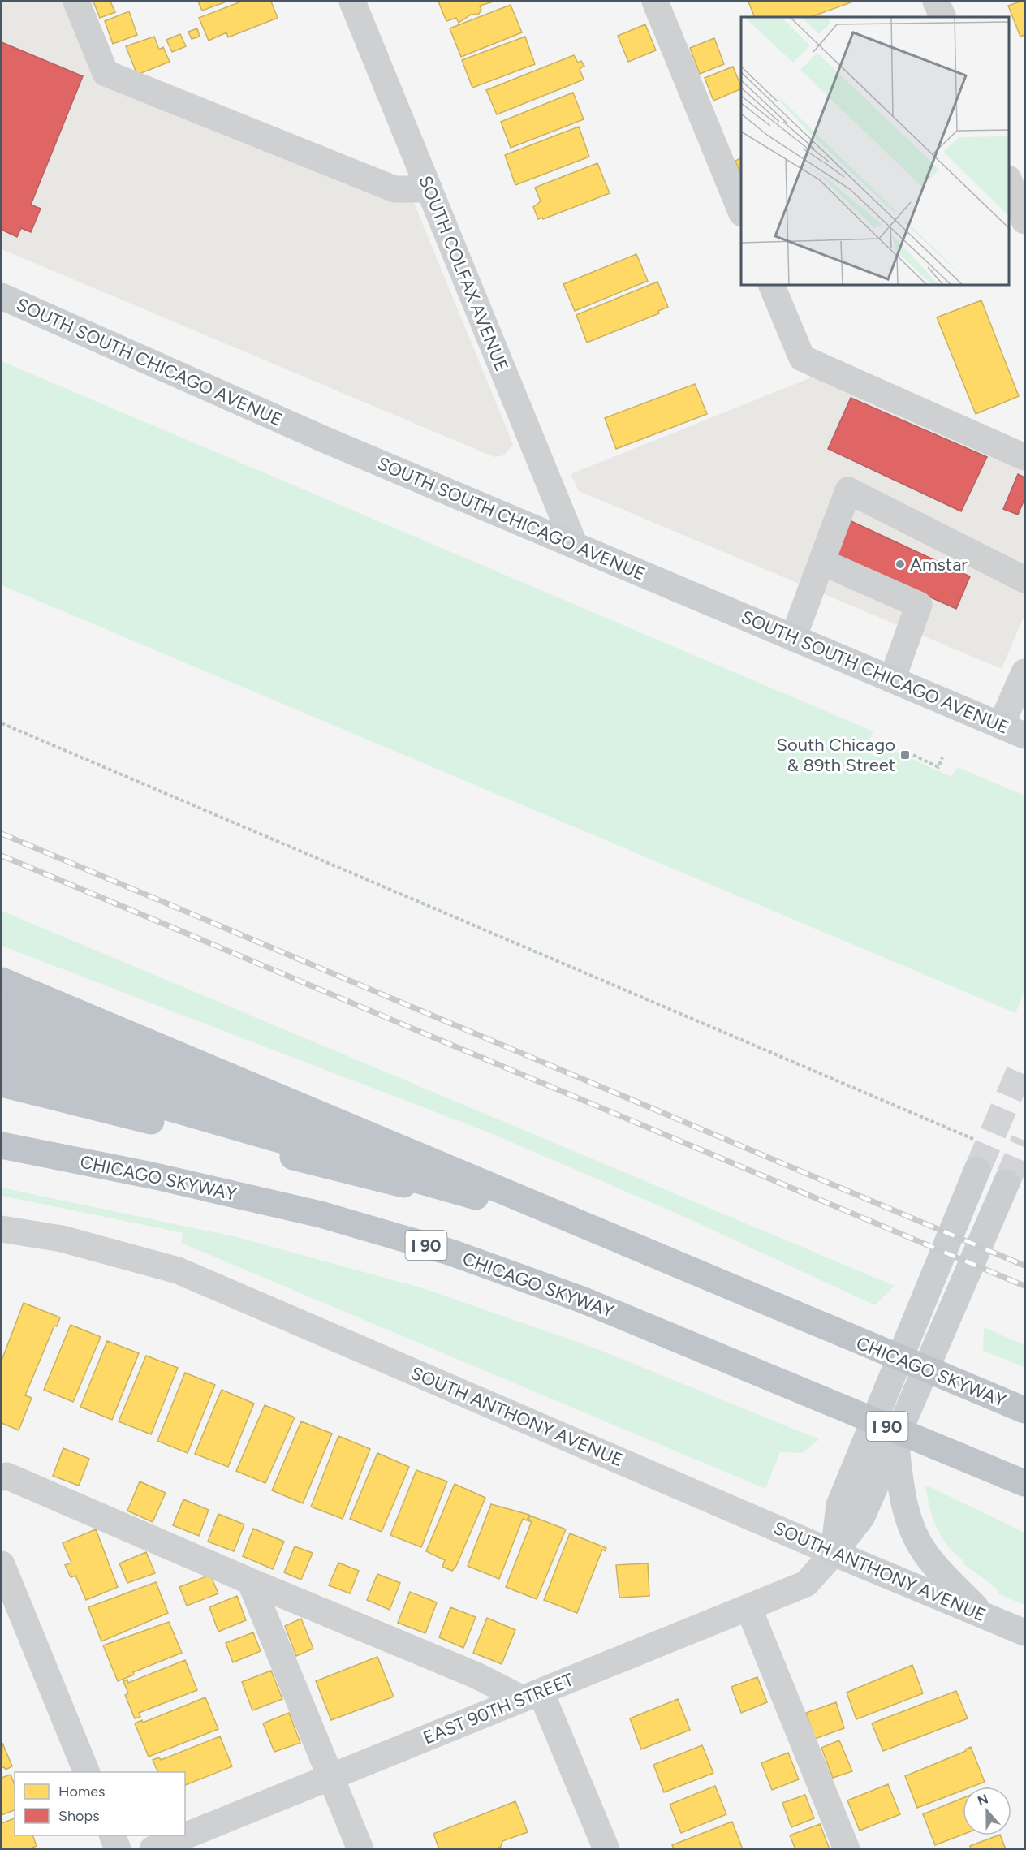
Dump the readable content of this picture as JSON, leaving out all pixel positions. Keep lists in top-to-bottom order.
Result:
{
  "streets": {
    "highway": ["CHICAGO SKYWAY", "I 90"],
    "main road": ["SOUTH SOUTH CHICAGO AVENUE", "SOUTH ANTHONY AVENUE"],
    "street": ["SOUTH COLFAX AVENUE", "EAST 90TH STREET"]
  },
  "crossings": [
    ["SOUTH COLFAX AVENUE", "SOUTH SOUTH CHICAGO AVENUE"],
    ["SOUTH ANTHONY AVENUE", "EAST 90TH STREET"]
  ],
  "places": {
    "other": ["Amstar"],
    "transit": ["South Chicago & 89th Street"]
  },
  "legend": ["Homes", "Shops"],
  "north": "top"
}
